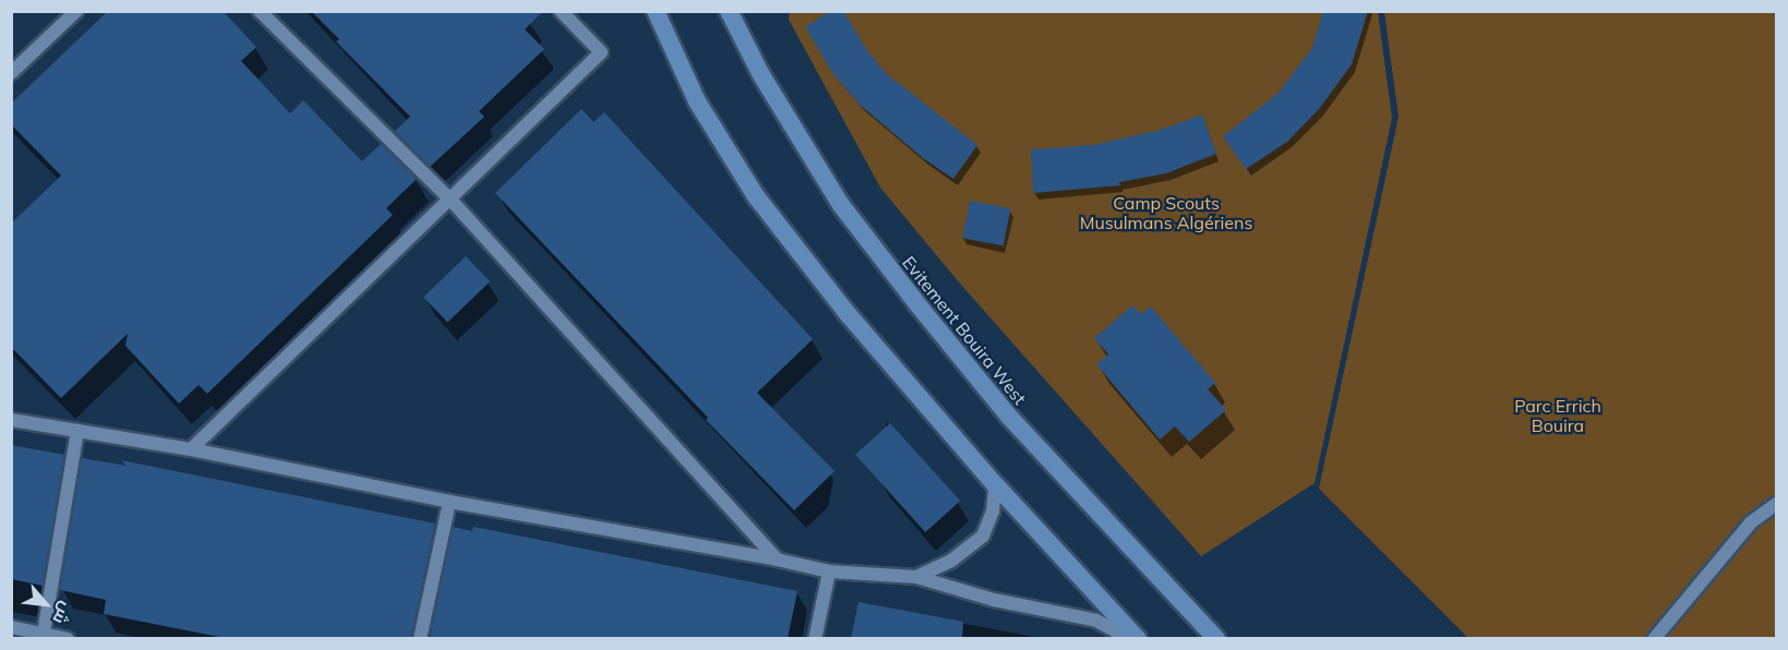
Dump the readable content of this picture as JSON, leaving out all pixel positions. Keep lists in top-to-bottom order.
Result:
{
  "streets": {
    "highway": ["Evitement Bouira West"]
  },
  "parks": ["Camp Scouts Musulmans Algériens", "Parc Errich Bouira"],
  "north": "bottom right"
}
